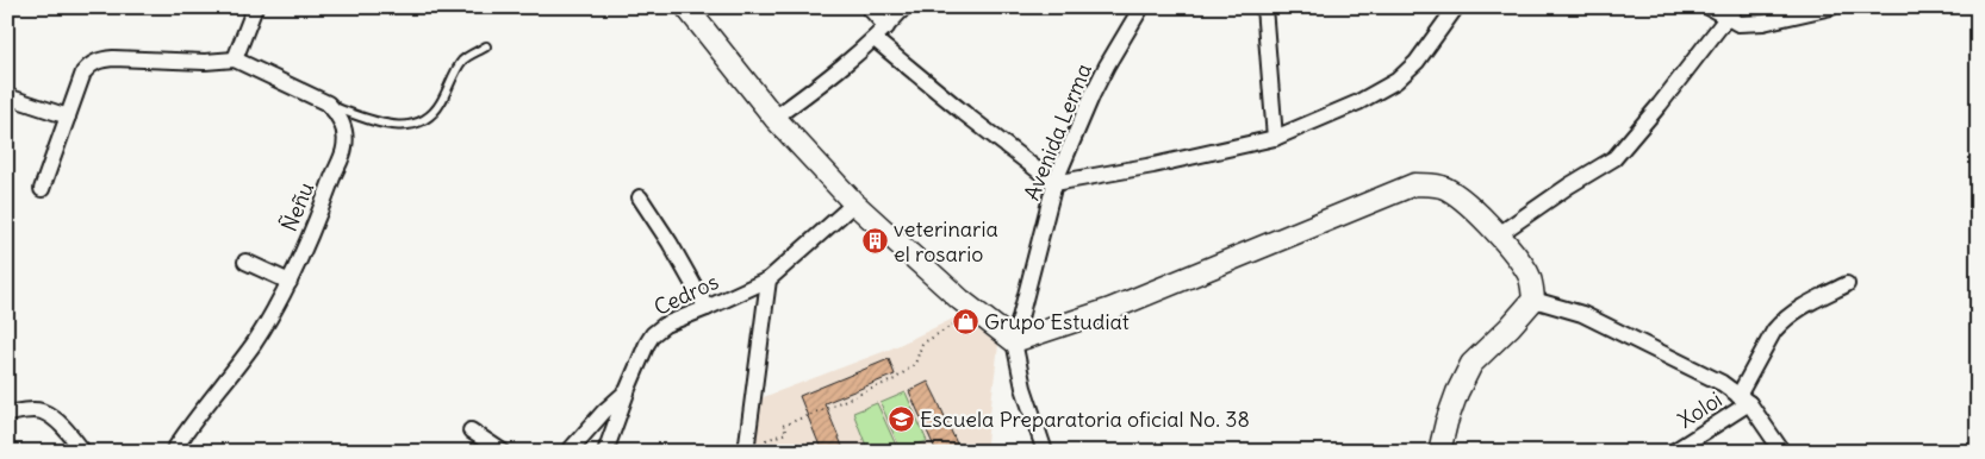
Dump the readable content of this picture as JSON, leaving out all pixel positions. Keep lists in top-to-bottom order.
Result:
{
  "streets": {
    "street": [
      "Avenida Lerma",
      "Ñeñu",
      "Cedros",
      "Xoloi"
    ]
  },
  "places": {
    "building": ["veterinaria el rosario"],
    "shop": ["Grupo Estudiat"],
    "school or university": ["Escuela Preparatoria oficial No. 38"]
  }
}
